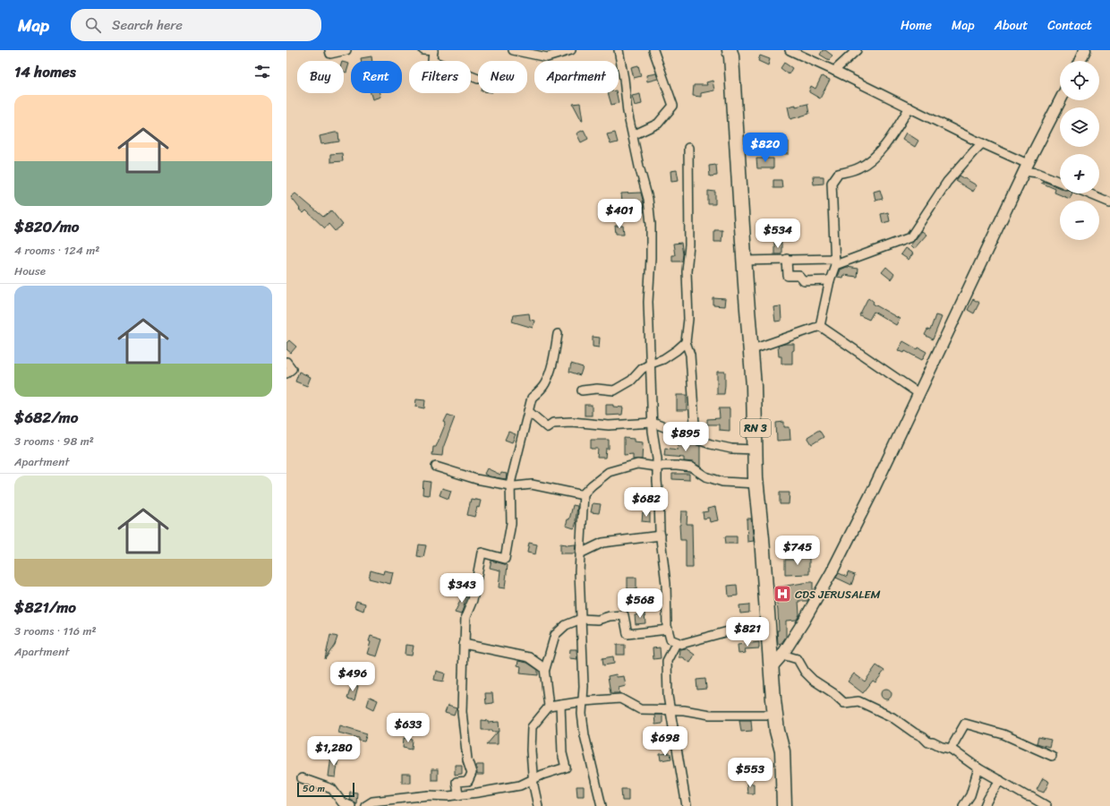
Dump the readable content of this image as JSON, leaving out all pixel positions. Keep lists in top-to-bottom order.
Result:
{
  "streets": {
    "highway": ["RN 3"]
  },
  "places": {
    "hospital": ["CDS JERUSALEM"]
  },
  "scale_bar": "50 m",
  "page": {
    "header": "Map",
    "search": "Search here",
    "nav": [
      "Home",
      "Map",
      "About",
      "Contact"
    ],
    "heading": "14 homes",
    "map_buttons": ["+", "−"],
    "chip": [
      "Buy",
      "Rent",
      "Filters",
      "New",
      "Apartment"
    ],
    "list": [
      {
        "name": "$820/mo",
        "note": "4 rooms · 124 m² · House"
      },
      {
        "name": "$682/mo",
        "note": "3 rooms · 98 m² · Apartment"
      },
      {
        "name": "$821/mo",
        "note": "3 rooms · 116 m² · Apartment"
      }
    ],
    "price": [
      "$820",
      "$401",
      "$534",
      "$895",
      "$682",
      "$745",
      "$343",
      "$568",
      "$821",
      "$496",
      "$633",
      "$698",
      "$1,280",
      "$553"
    ],
    "scale": "50 m"
  }
}
